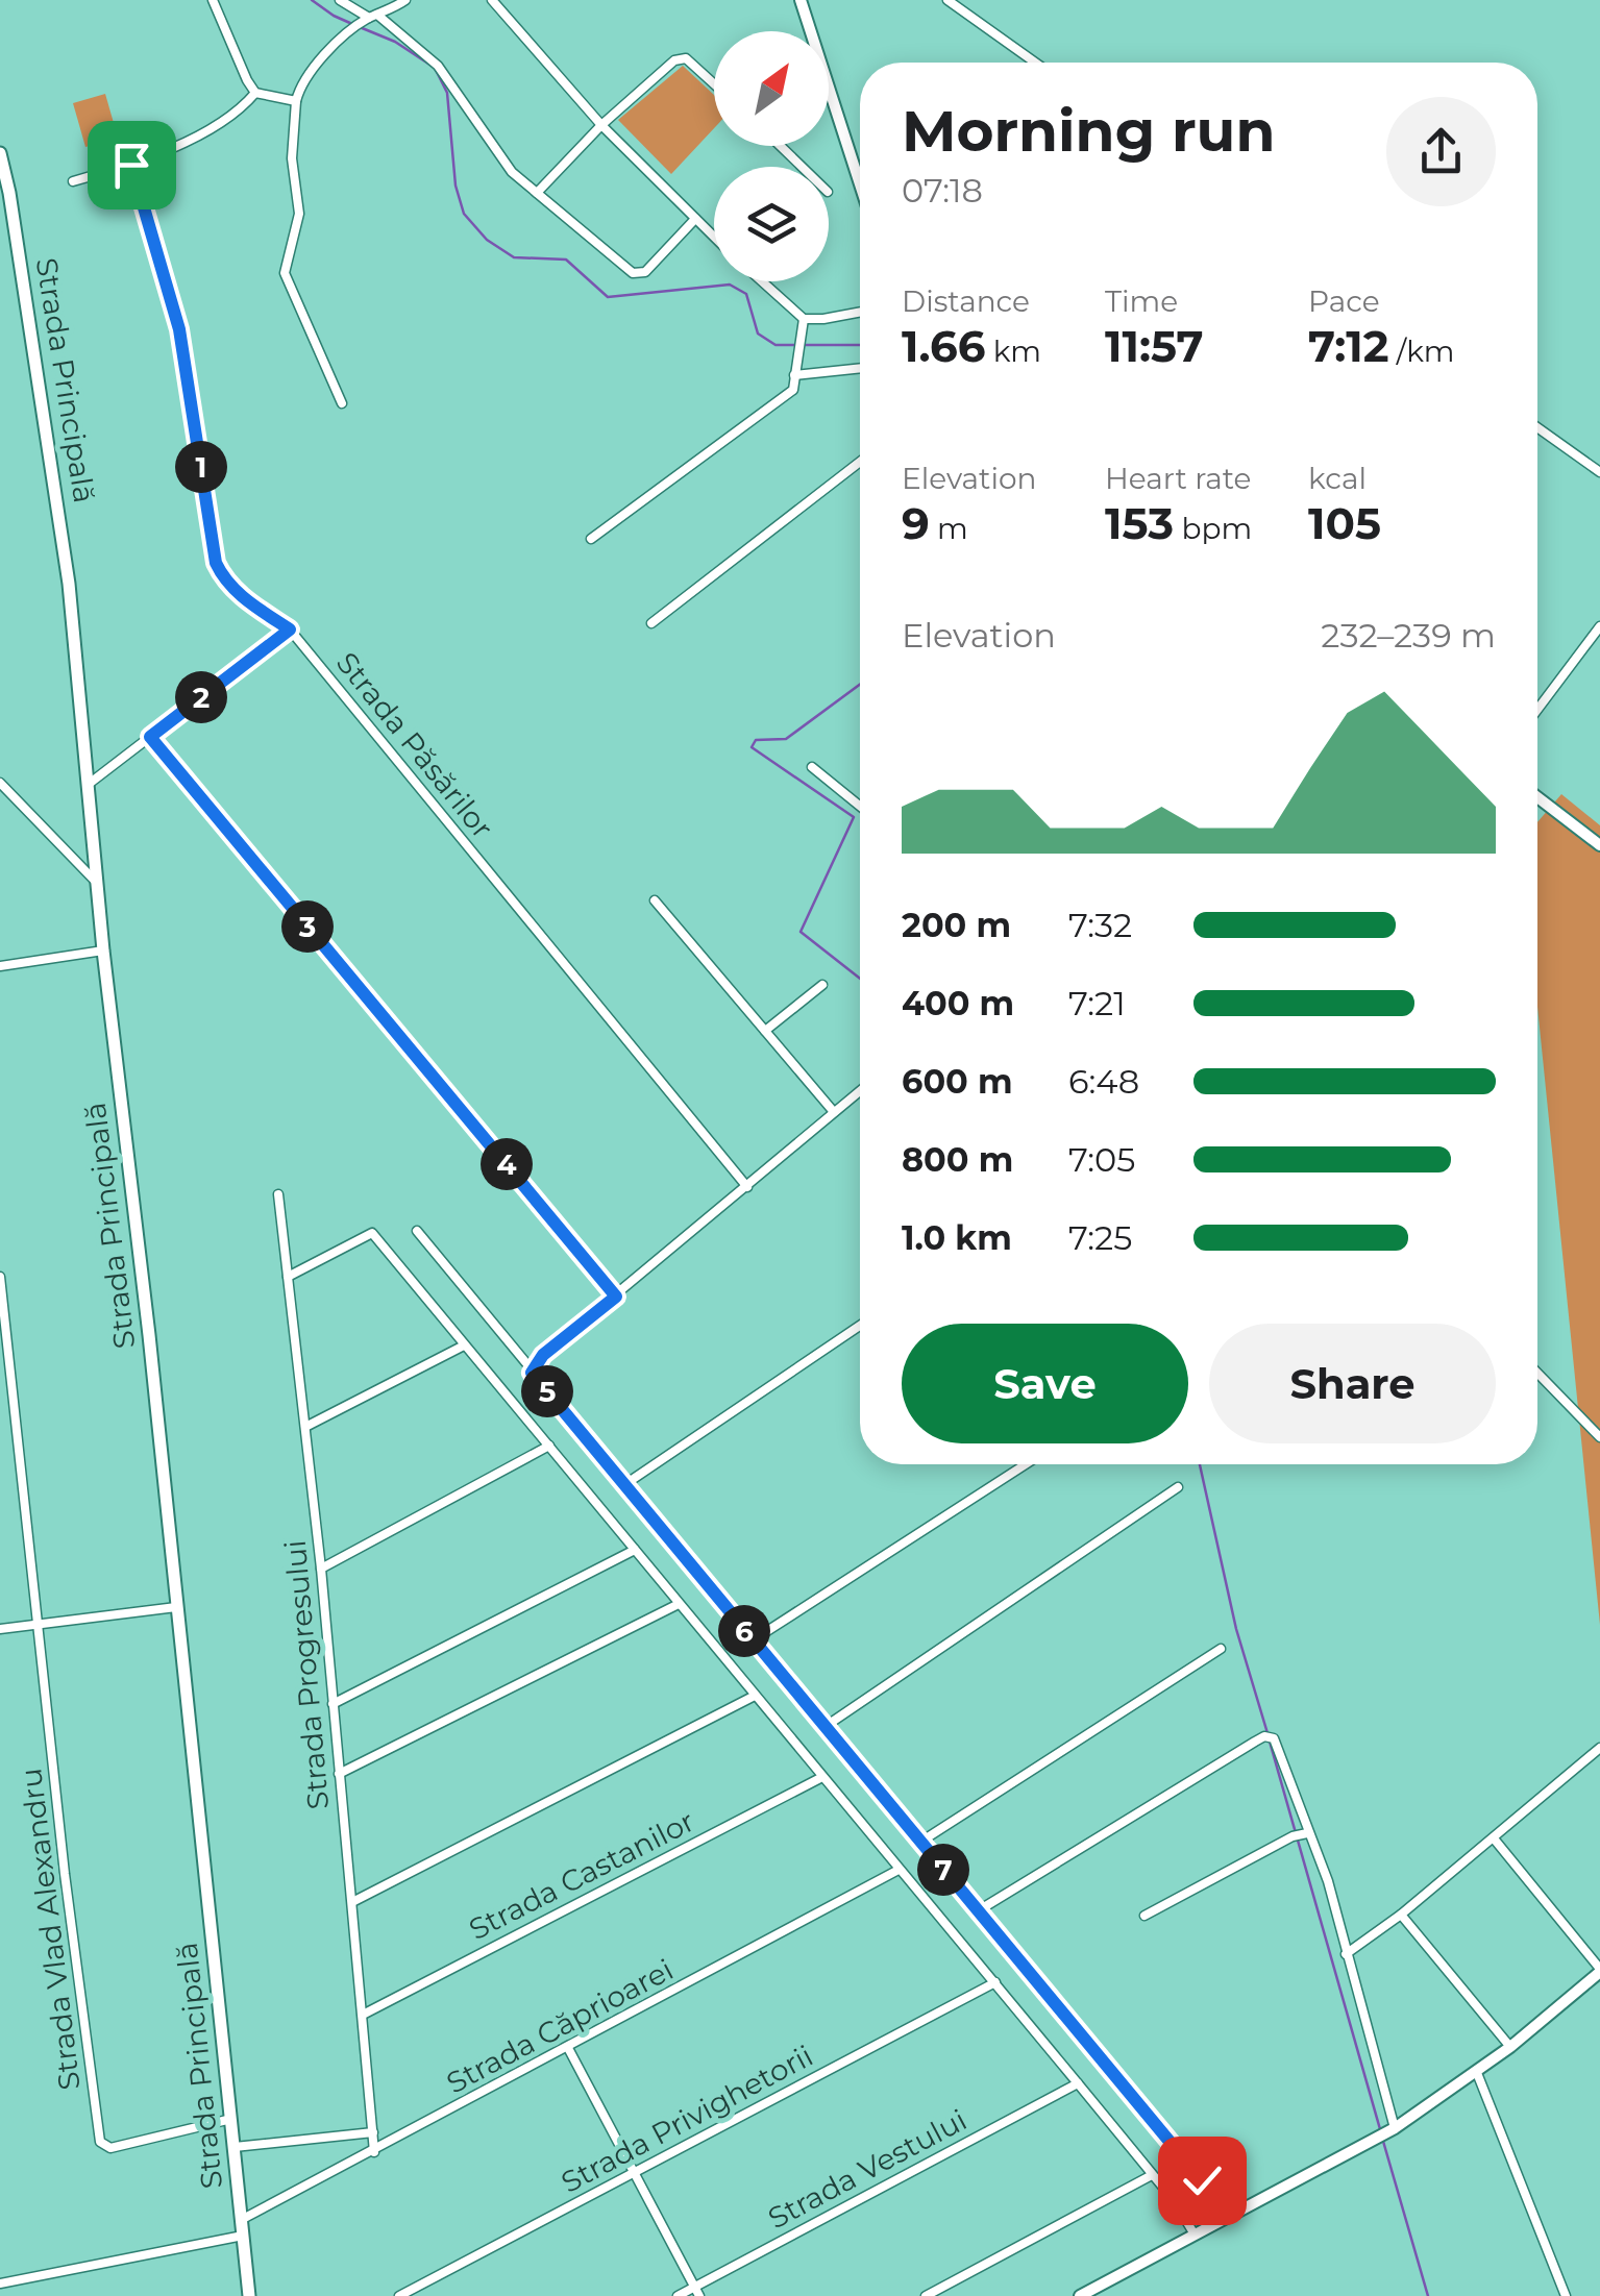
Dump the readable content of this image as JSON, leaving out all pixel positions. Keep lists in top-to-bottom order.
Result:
{
  "streets": {
    "main road": ["Strada Principală"],
    "street": [
      "Strada Păsărilor",
      "Strada Progresului",
      "Strada Castanilor",
      "Strada Vlad Alexandru",
      "Strada Căprioarei",
      "Strada Privighetorii",
      "Strada Vestului"
    ]
  },
  "crossings": [
    ["Strada Principală", "Strada Vlad Alexandru"],
    ["Strada Principală", "Strada Căprioarei"],
    ["Strada Progresului", "Strada Castanilor"],
    ["Strada Progresului", "Strada Căprioarei"]
  ],
  "north": "top right",
  "page": {
    "heading": ["Morning run", "07:18"],
    "stats": [
      ["Distance", "1.66 km"],
      ["Time", "11:57"],
      ["Pace", "7:12 /km"],
      ["Elevation", "9 m"],
      ["Heart rate", "153 bpm"],
      ["kcal", "105"]
    ],
    "pins": [
      "1",
      "2",
      "3",
      "4",
      "5",
      "6",
      "7"
    ],
    "chart": ["Elevation", "232–239 m"],
    "list": [
      {
        "name": "200 m",
        "note": "7:32"
      },
      {
        "name": "400 m",
        "note": "7:21"
      },
      {
        "name": "600 m",
        "note": "6:48"
      },
      {
        "name": "800 m",
        "note": "7:05"
      },
      {
        "name": "1.0 km",
        "note": "7:25"
      }
    ],
    "buttons": ["Save", "Share"]
  }
}
